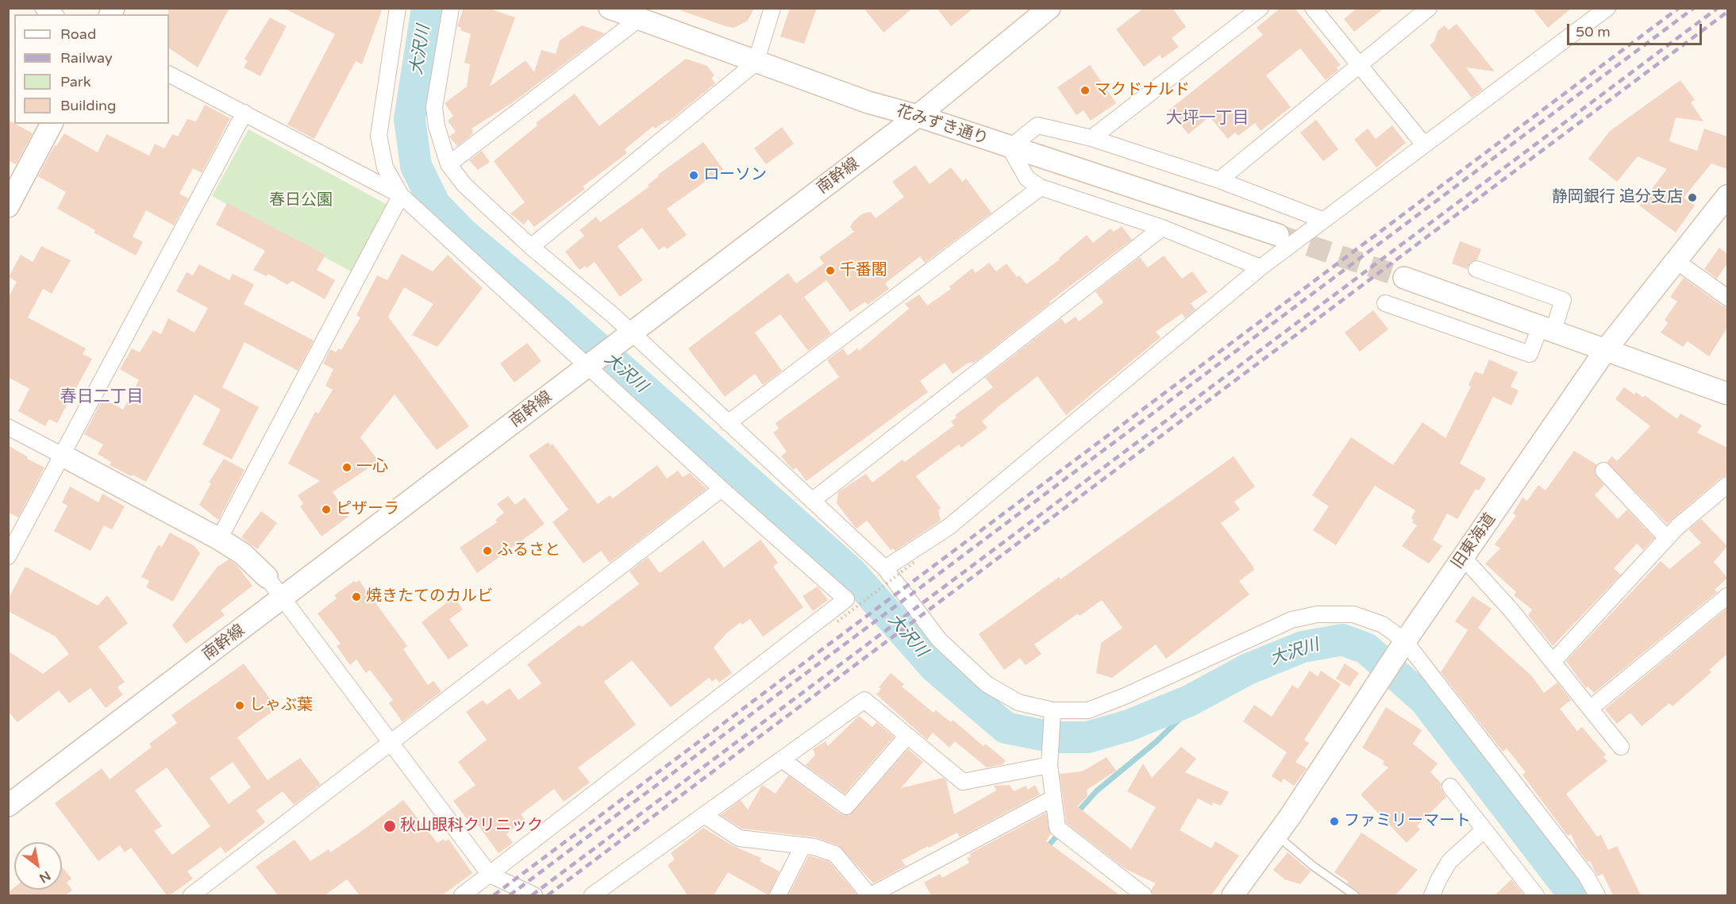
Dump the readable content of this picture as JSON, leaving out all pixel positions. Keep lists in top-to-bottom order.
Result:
{
  "streets": {
    "street": ["花みずき通り", "南幹線", "旧東海道"]
  },
  "crossings": [
    ["花みずき通り", "南幹線"]
  ],
  "districts": ["大坪一丁目", "春日二丁目"],
  "water": ["大沢川"],
  "parks": ["春日公園"],
  "places": [
    "マクドナルド",
    "ローソン",
    "静岡銀行 追分支店",
    "千番閣",
    "一心",
    "ピザーラ",
    "ふるさと",
    "焼きたてのカルビ",
    "しゃぶ葉",
    "ファミリーマート",
    "秋山眼科クリニック"
  ],
  "legend": [
    "Road",
    "Railway",
    "Park",
    "Building"
  ],
  "scale_bar": "50 m",
  "north": "bottom right"
}
